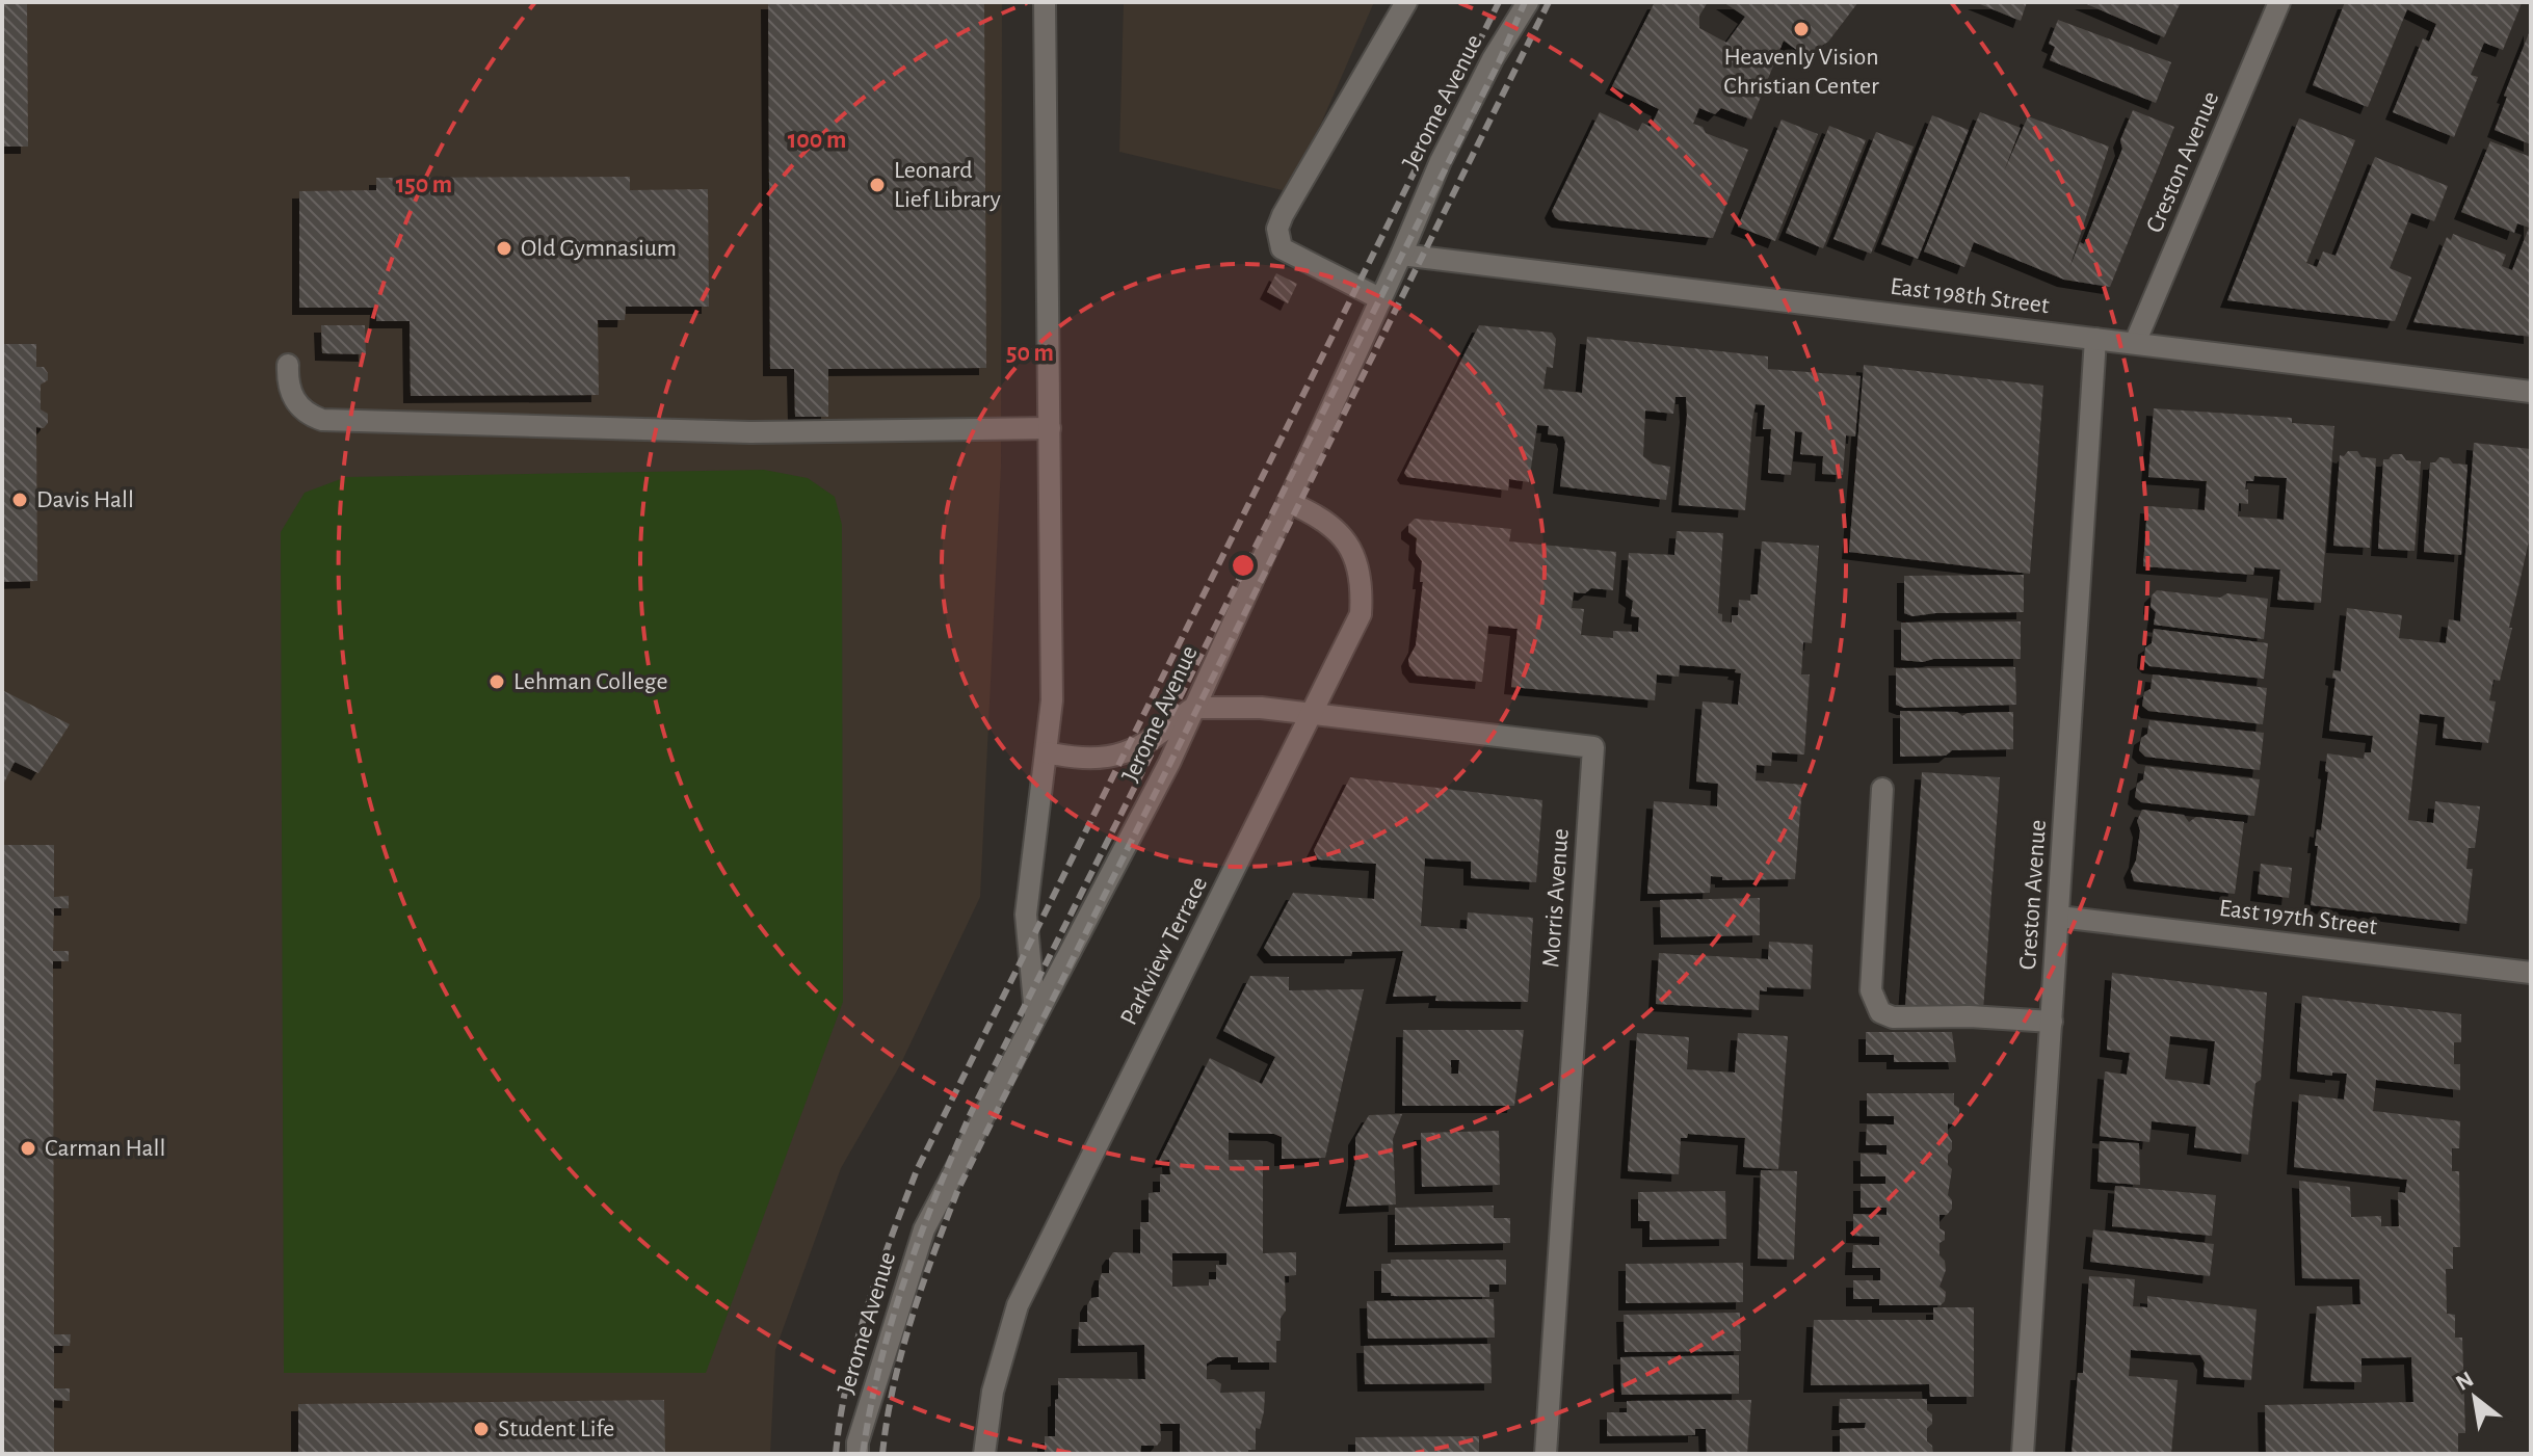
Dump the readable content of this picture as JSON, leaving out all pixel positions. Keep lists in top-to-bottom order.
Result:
{
  "streets": {
    "street": [
      "Jerome Avenue",
      "Creston Avenue",
      "East 198th Street",
      "Morris Avenue",
      "East 197th Street",
      "Parkview Terrace"
    ]
  },
  "crossings": [
    ["Jerome Avenue", "East 198th Street"],
    ["Jerome Avenue", "Morris Avenue"],
    ["Jerome Avenue", "Parkview Terrace"],
    ["Creston Avenue", "East 198th Street"],
    ["Creston Avenue", "East 197th Street"],
    ["Morris Avenue", "Parkview Terrace"]
  ],
  "places": [
    "Heavenly Vision Christian Center",
    "Leonard Lief Library",
    "Old Gymnasium",
    "Davis Hall",
    "Lehman College",
    "Carman Hall",
    "Student Life"
  ],
  "north": "top left",
  "rings": ["100 m", "150 m", "50 m"]
}
